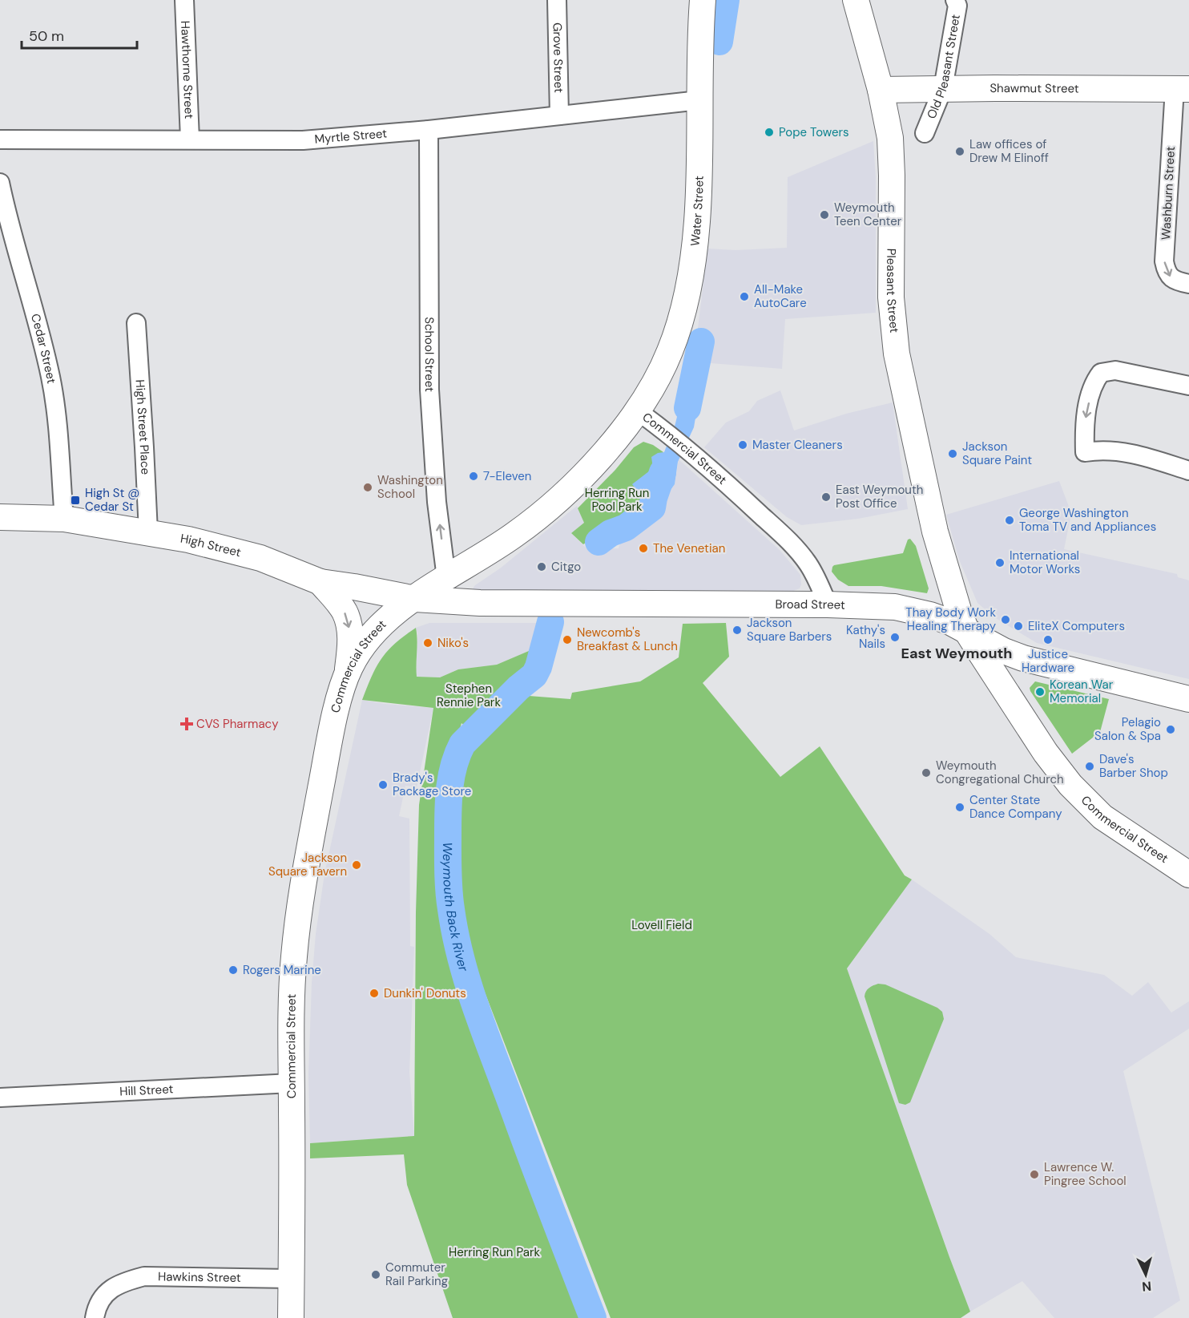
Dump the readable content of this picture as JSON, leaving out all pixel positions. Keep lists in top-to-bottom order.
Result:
{
  "streets": {
    "main road": [
      "Shawmut Street",
      "Water Street",
      "Pleasant Street",
      "Commercial Street",
      "High Street",
      "Broad Street"
    ],
    "street": [
      "Grove Street",
      "Old Pleasant Street",
      "Hawthorne Street",
      "Myrtle Street",
      "Washburn Street",
      "Cedar Street",
      "School Street",
      "High Street Place",
      "Hill Street",
      "Hawkins Street"
    ]
  },
  "crossings": [
    ["Grove Street", "Myrtle Street"],
    ["Old Pleasant Street", "Shawmut Street"],
    ["Hawthorne Street", "Myrtle Street"],
    ["Shawmut Street", "Washburn Street"],
    ["Shawmut Street", "Pleasant Street"],
    ["Myrtle Street", "Water Street"],
    ["Myrtle Street", "School Street"],
    ["Water Street", "Commercial Street"],
    ["Pleasant Street", "Commercial Street"],
    ["Cedar Street", "High Street"],
    ["School Street", "Commercial Street"],
    ["High Street Place", "High Street"],
    ["Commercial Street", "High Street"],
    ["Commercial Street", "Broad Street"],
    ["Commercial Street", "Hill Street"],
    ["Commercial Street", "Hawkins Street"],
    ["High Street", "Broad Street"]
  ],
  "one_way": ["Washburn Street", "School Street"],
  "districts": ["East Weymouth"],
  "water": ["Weymouth Back River"],
  "parks": [
    "Herring Run Pool Park",
    "Stephen Rennie Park",
    "Lovell Field",
    "Herring Run Park"
  ],
  "places": {
    "other": [
      "Pope Towers",
      "Law offices of Drew M Elinoff",
      "Weymouth Teen Center",
      "All-Make AutoCare",
      "Master Cleaners",
      "Jackson Square Paint",
      "7-Eleven",
      "Washington School",
      "East Weymouth Post Office",
      "George Washington Toma TV and Appliances",
      "The Venetian",
      "International Motor Works",
      "Citgo",
      "Thay Body Work Healing Therapy",
      "EliteX Computers",
      "Jackson Square Barbers",
      "Kathy's Nails",
      "Newcomb's Breakfast & Lunch",
      "Justice Hardware",
      "Niko's",
      "Korean War Memorial",
      "Pelagio Salon & Spa",
      "Dave's Barber Shop",
      "Weymouth Congregational Church",
      "Brady's Package Store",
      "Center State Dance Company",
      "Jackson Square Tavern",
      "Rogers Marine",
      "Dunkin' Donuts",
      "Lawrence W. Pingree School",
      "Commuter Rail Parking"
    ],
    "transit": ["High St @ Cedar St"],
    "health": ["CVS Pharmacy"]
  },
  "scale_bar": "50 m",
  "north": "bottom"
}
